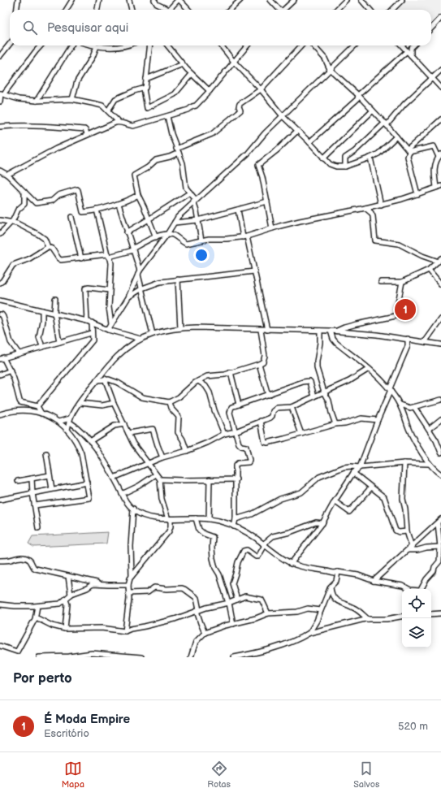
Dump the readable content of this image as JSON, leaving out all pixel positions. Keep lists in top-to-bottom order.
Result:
{
  "page": {
    "search": "Pesquisar aqui",
    "pins": "1",
    "heading": "Por perto",
    "list": [
      {
        "mark": "1",
        "name": "É Moda Empire",
        "note": "Escritório",
        "value": "520 m"
      }
    ],
    "nav": ["Mapa", "Rotas", "Salvos"]
  }
}
